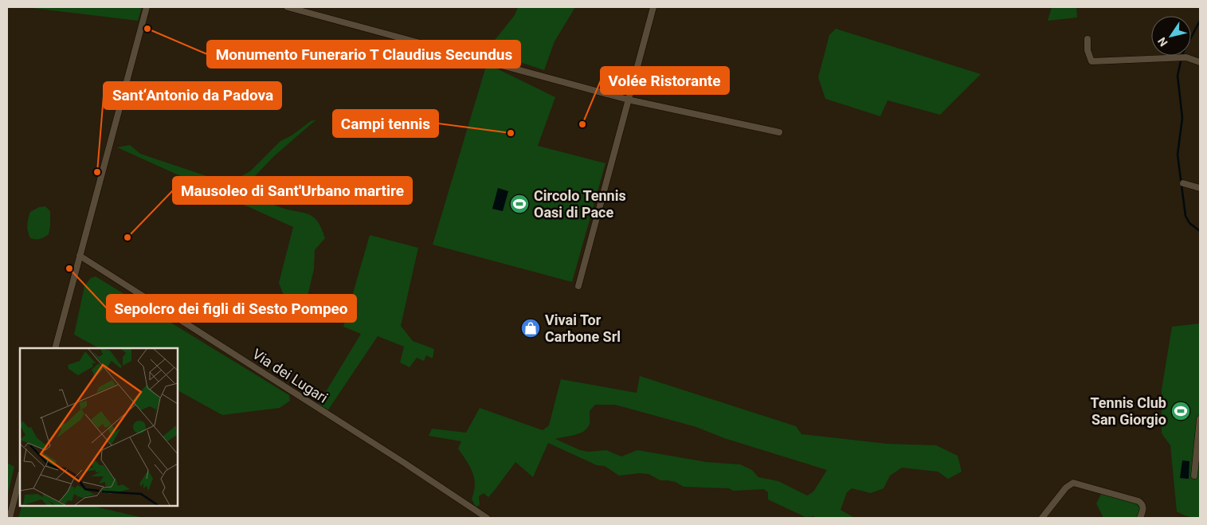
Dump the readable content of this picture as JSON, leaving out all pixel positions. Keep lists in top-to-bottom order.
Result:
{
  "streets": {
    "street": ["Via dei Lugari"]
  },
  "places": {
    "other": [
      "Monumento Funerario T Claudius Secundus",
      "Volée Ristorante",
      "Campi tennis",
      "Sant‘Antonio da Padova",
      "Mausoleo di Sant'Urbano martire",
      "Sepolcro dei figli di Sesto Pompeo"
    ],
    "sports": ["Circolo Tennis Oasi di Pace", "Tennis Club San Giorgio"],
    "shop": ["Vivai Tor Carbone Srl"]
  },
  "north": "bottom left"
}
